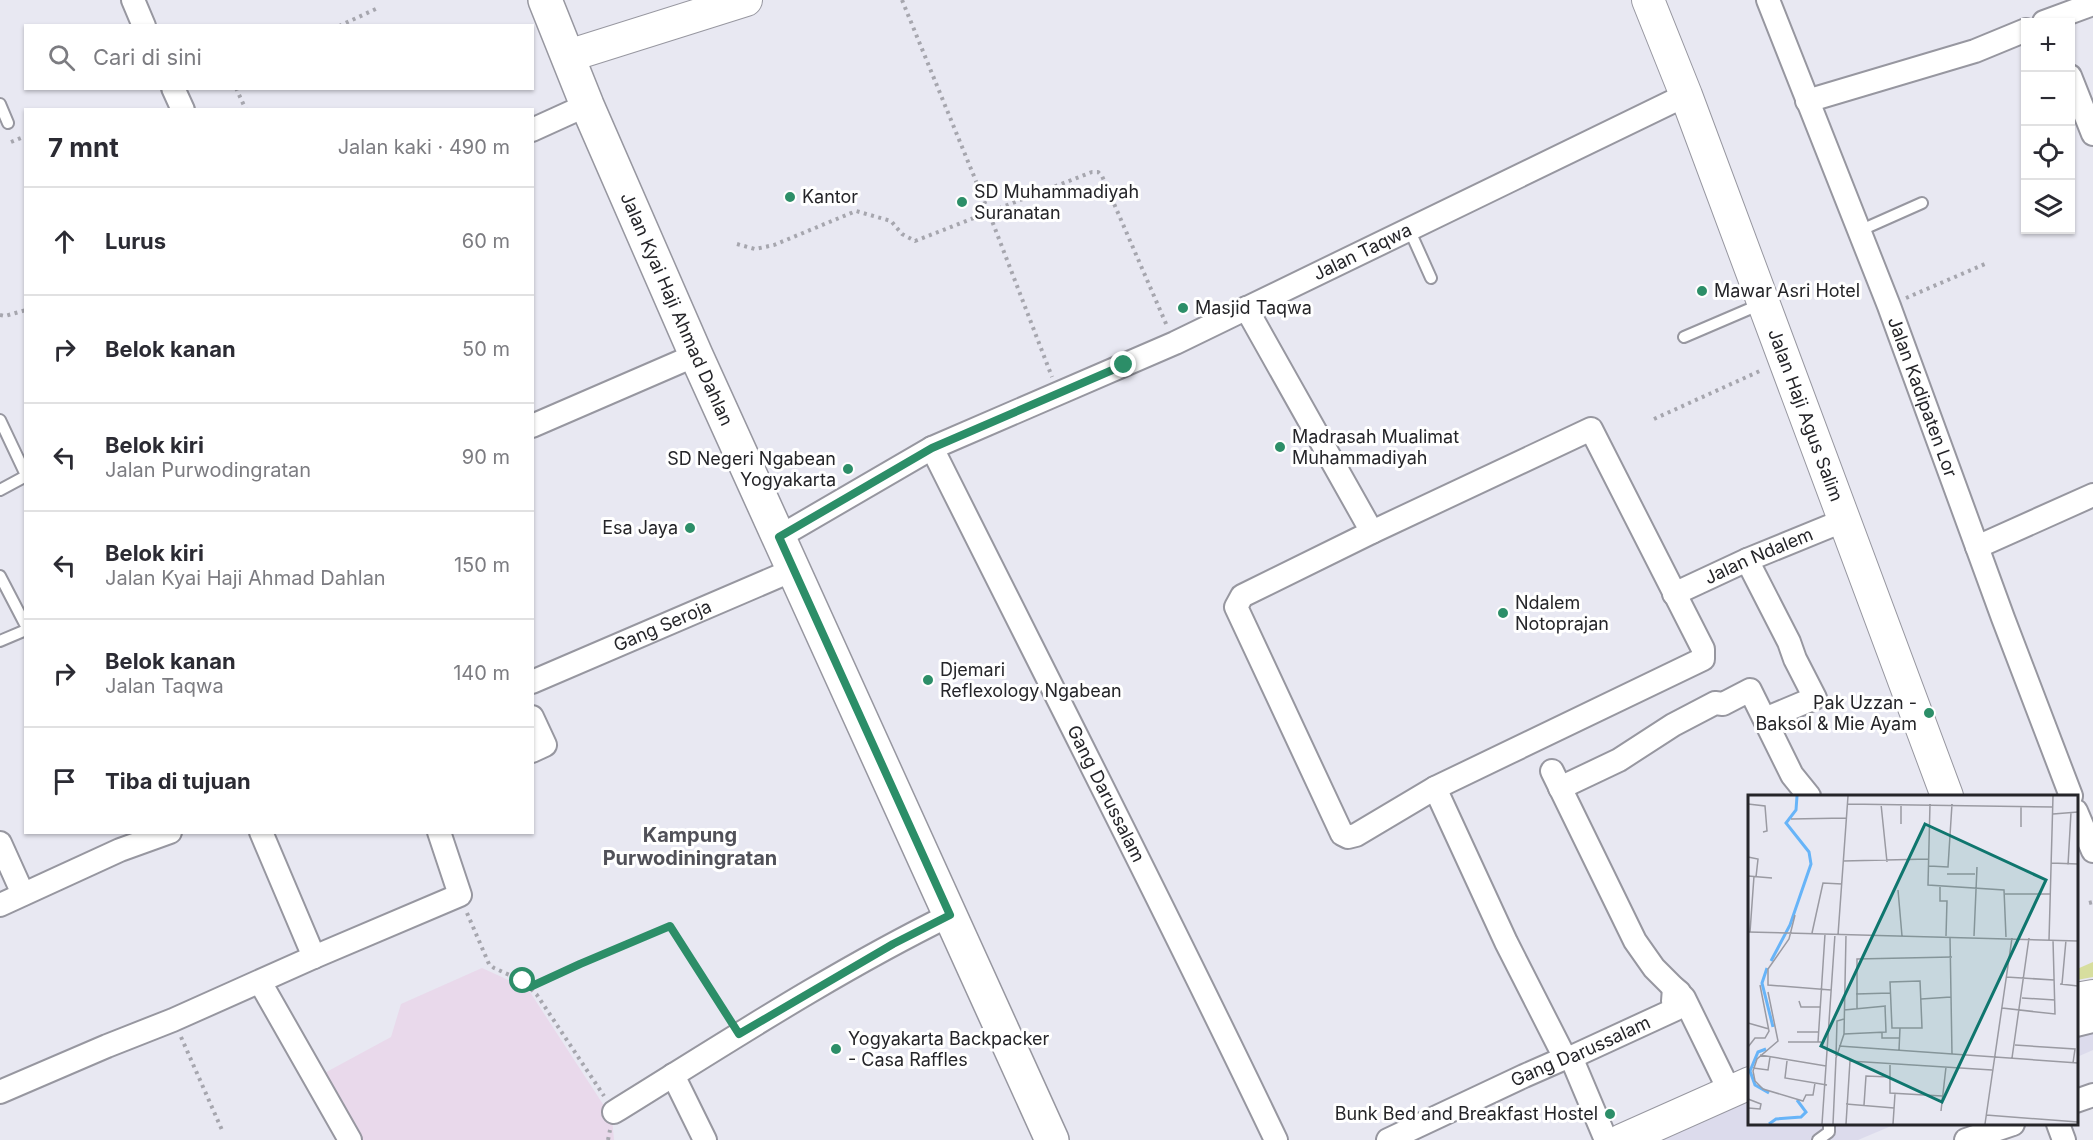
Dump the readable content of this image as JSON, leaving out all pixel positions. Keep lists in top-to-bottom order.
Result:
{
  "streets": {
    "main road": ["Jalan Kyai Haji Ahmad Dahlan"],
    "street": [
      "Jalan Taqwa",
      "Jalan Kadipaten Lor",
      "Jalan Haji Agus Salim",
      "Jalan Ndalem",
      "Gang Seroja",
      "Gang Darussalam"
    ]
  },
  "crossings": [
    ["Jalan Taqwa", "Jalan Kyai Haji Ahmad Dahlan"],
    ["Jalan Taqwa", "Jalan Haji Agus Salim"],
    ["Jalan Taqwa", "Gang Darussalam"],
    ["Jalan Kyai Haji Ahmad Dahlan", "Gang Seroja"],
    ["Jalan Haji Agus Salim", "Jalan Ndalem"]
  ],
  "districts": ["Kampung Purwodiningratan"],
  "places": [
    "Kantor",
    "SD Muhammadiyah Suranatan",
    "Mawar Asri Hotel",
    "Masjid Taqwa",
    "Madrasah Mualimat Muhammadiyah",
    "SD Negeri Ngabean Yogyakarta",
    "Esa Jaya",
    "Ndalem Notoprajan",
    "Djemari Reflexology Ngabean",
    "Pak Uzzan - Baksol & Mie Ayam",
    "Yogyakarta Backpacker - Casa Raffles",
    "Bunk Bed and Breakfast Hostel"
  ],
  "page": {
    "map_buttons": ["+", "−"],
    "search": "Cari di sini",
    "heading": ["7 mnt", "Jalan kaki · 490 m"],
    "list": [
      ["Lurus", "60 m"],
      ["Belok kanan", "50 m"],
      ["Belok kiri", "Jalan Purwodingratan", "90 m"],
      ["Belok kiri", "Jalan Kyai Haji Ahmad Dahlan", "150 m"],
      ["Belok kanan", "Jalan Taqwa", "140 m"],
      "Tiba di tujuan"
    ]
  }
}
